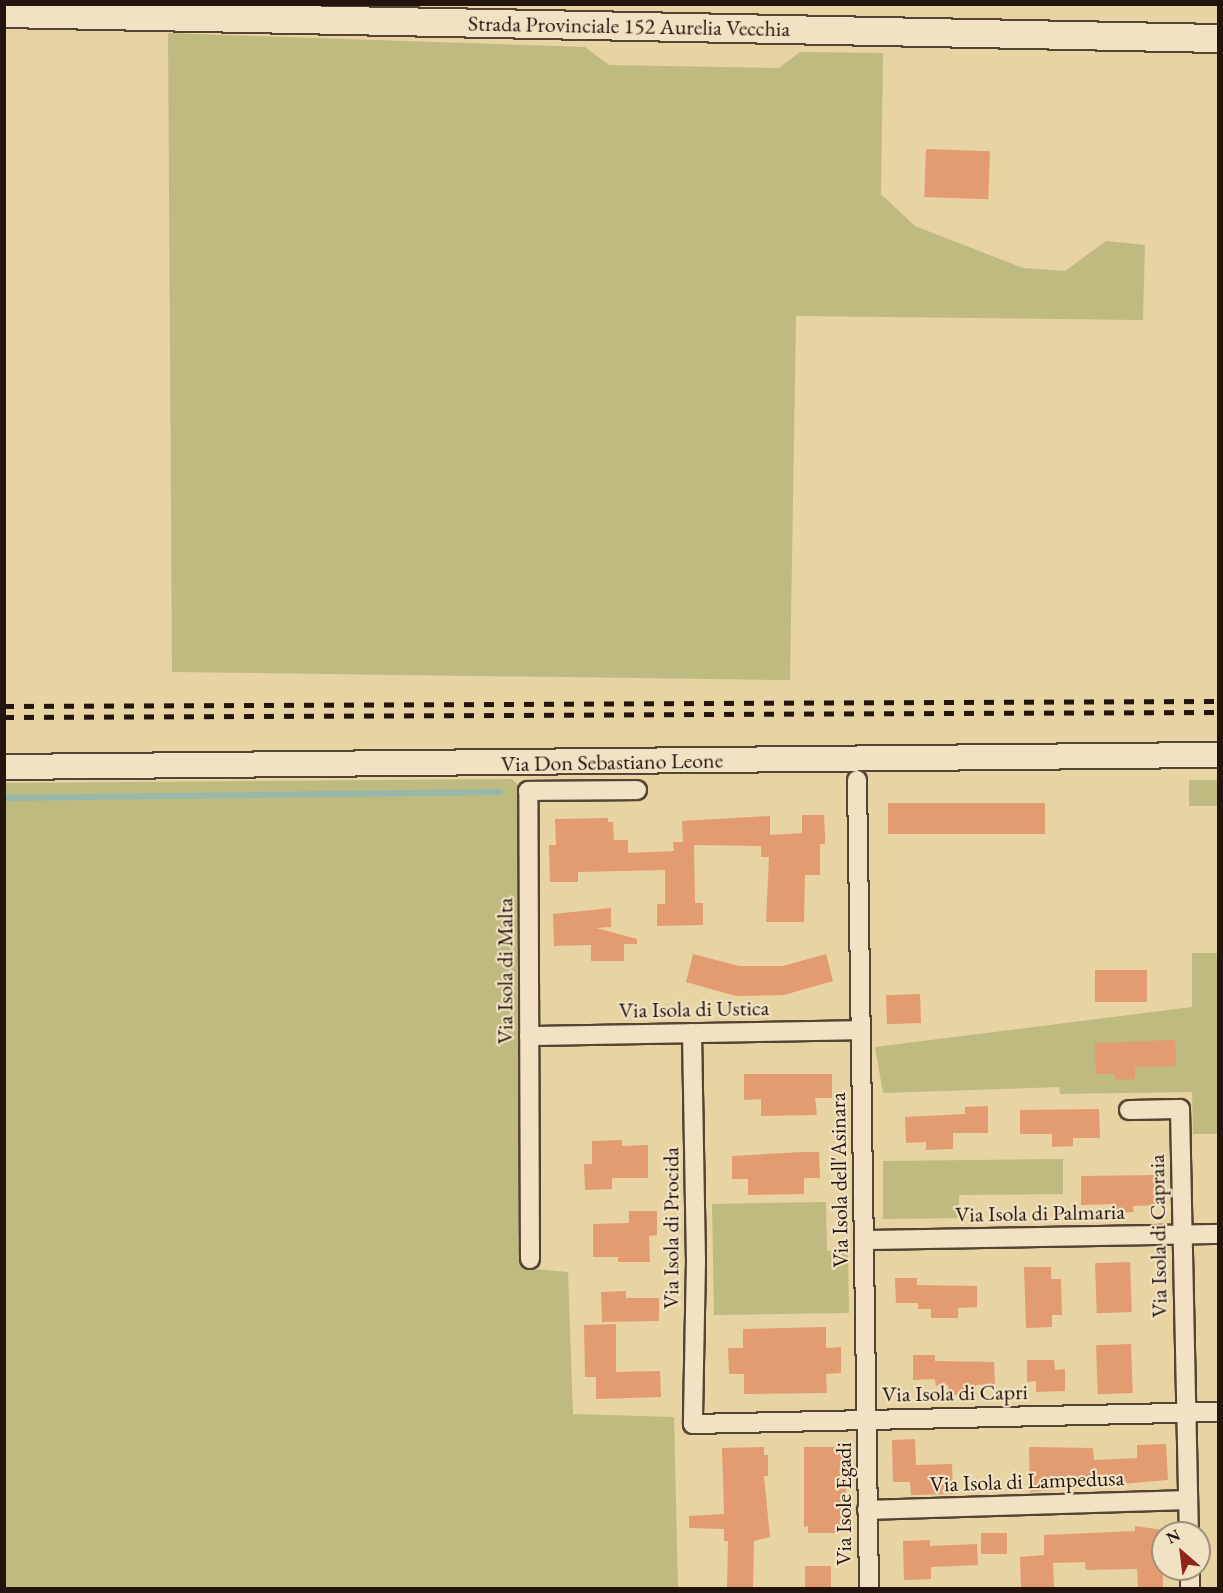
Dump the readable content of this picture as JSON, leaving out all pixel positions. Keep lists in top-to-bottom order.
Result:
{
  "streets": {
    "main road": ["Strada Provinciale 152 Aurelia Vecchia"],
    "street": [
      "Via Don Sebastiano Leone",
      "Via Isola di Malta",
      "Via Isola di Ustica",
      "Via Isola dell'Asinara",
      "Via Isola di Palmaria",
      "Via Isola di Procida",
      "Via Isola di Capraia",
      "Via Isola di Capri",
      "Via Isola di Lampedusa",
      "Via Isole Egadi"
    ]
  },
  "crossings": [
    ["Via Isola di Malta", "Via Isola di Ustica"],
    ["Via Isola di Ustica", "Via Isola dell'Asinara"],
    ["Via Isola di Ustica", "Via Isola di Procida"],
    ["Via Isola dell'Asinara", "Via Isola di Palmaria"],
    ["Via Isola dell'Asinara", "Via Isola di Capri"],
    ["Via Isola dell'Asinara", "Via Isole Egadi"],
    ["Via Isola di Palmaria", "Via Isola di Capraia"],
    ["Via Isola di Procida", "Via Isola di Capri"],
    ["Via Isola di Capraia", "Via Isola di Capri"],
    ["Via Isola di Capraia", "Via Isola di Lampedusa"],
    ["Via Isola di Capri", "Via Isole Egadi"],
    ["Via Isola di Lampedusa", "Via Isole Egadi"]
  ],
  "north": "top left"
}
